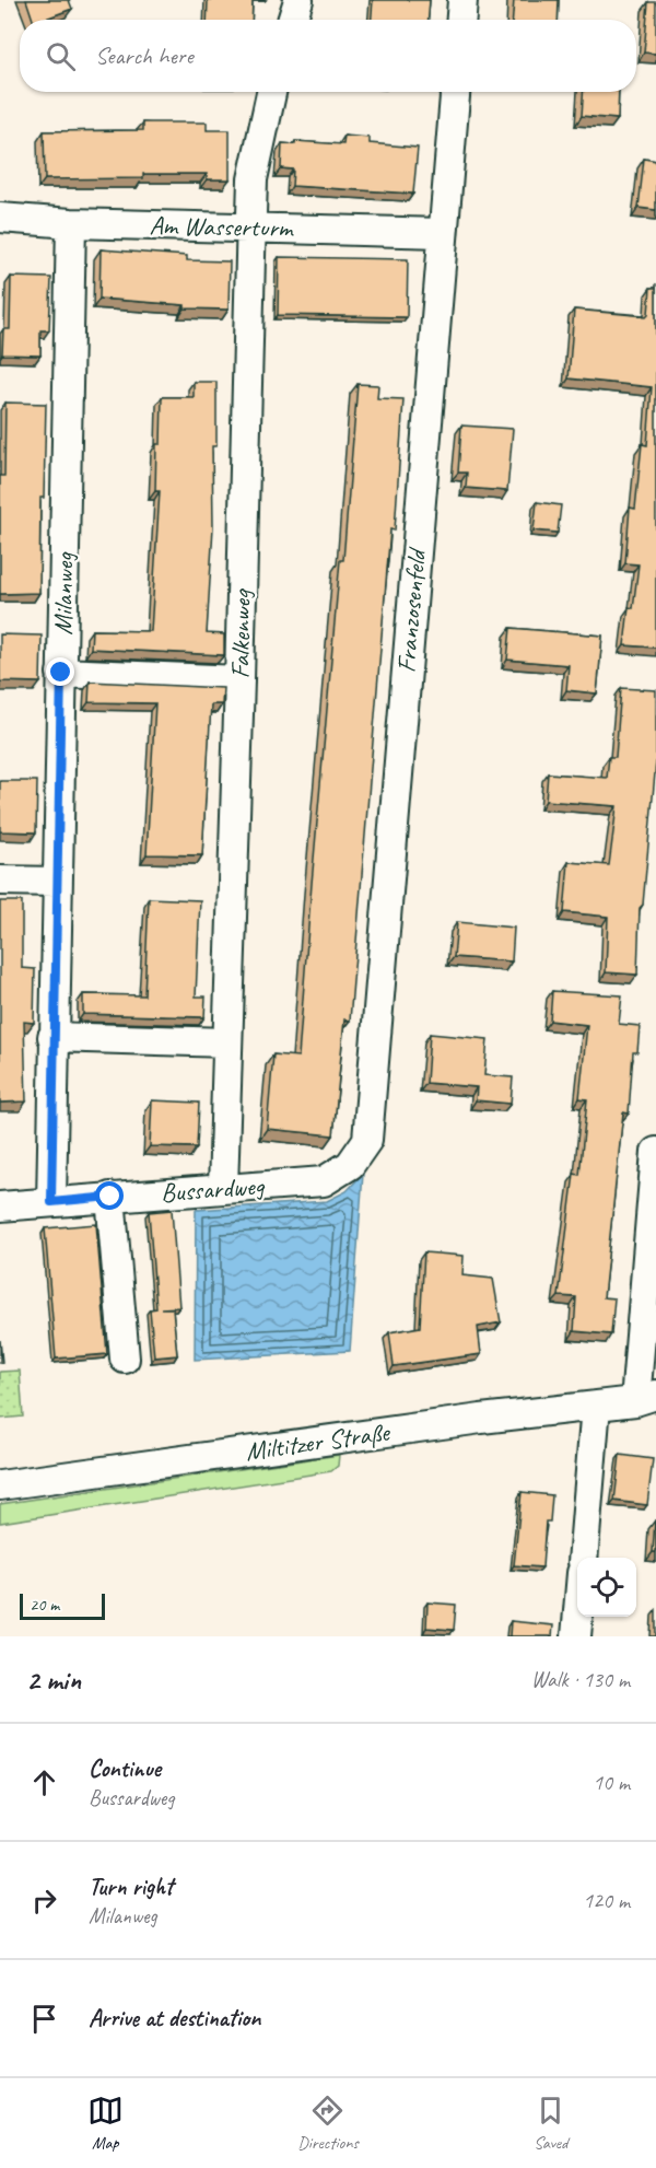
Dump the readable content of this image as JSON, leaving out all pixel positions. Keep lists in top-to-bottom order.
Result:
{
  "streets": {
    "street": [
      "Am Wasserturm",
      "Milanweg",
      "Franzosenfeld",
      "Falkenweg",
      "Bussardweg",
      "Miltitzer Straße"
    ]
  },
  "crossings": [
    ["Am Wasserturm", "Milanweg"],
    ["Am Wasserturm", "Franzosenfeld"],
    ["Am Wasserturm", "Falkenweg"],
    ["Milanweg", "Bussardweg"],
    ["Franzosenfeld", "Bussardweg"],
    ["Falkenweg", "Bussardweg"]
  ],
  "scale_bar": "20 m",
  "page": {
    "search": "Search here",
    "scale": "20 m",
    "heading": ["2 min", "Walk · 130 m"],
    "list": [
      ["Continue", "Bussardweg", "10 m"],
      ["Turn right", "Milanweg", "120 m"],
      "Arrive at destination"
    ],
    "nav": ["Map", "Directions", "Saved"]
  }
}
